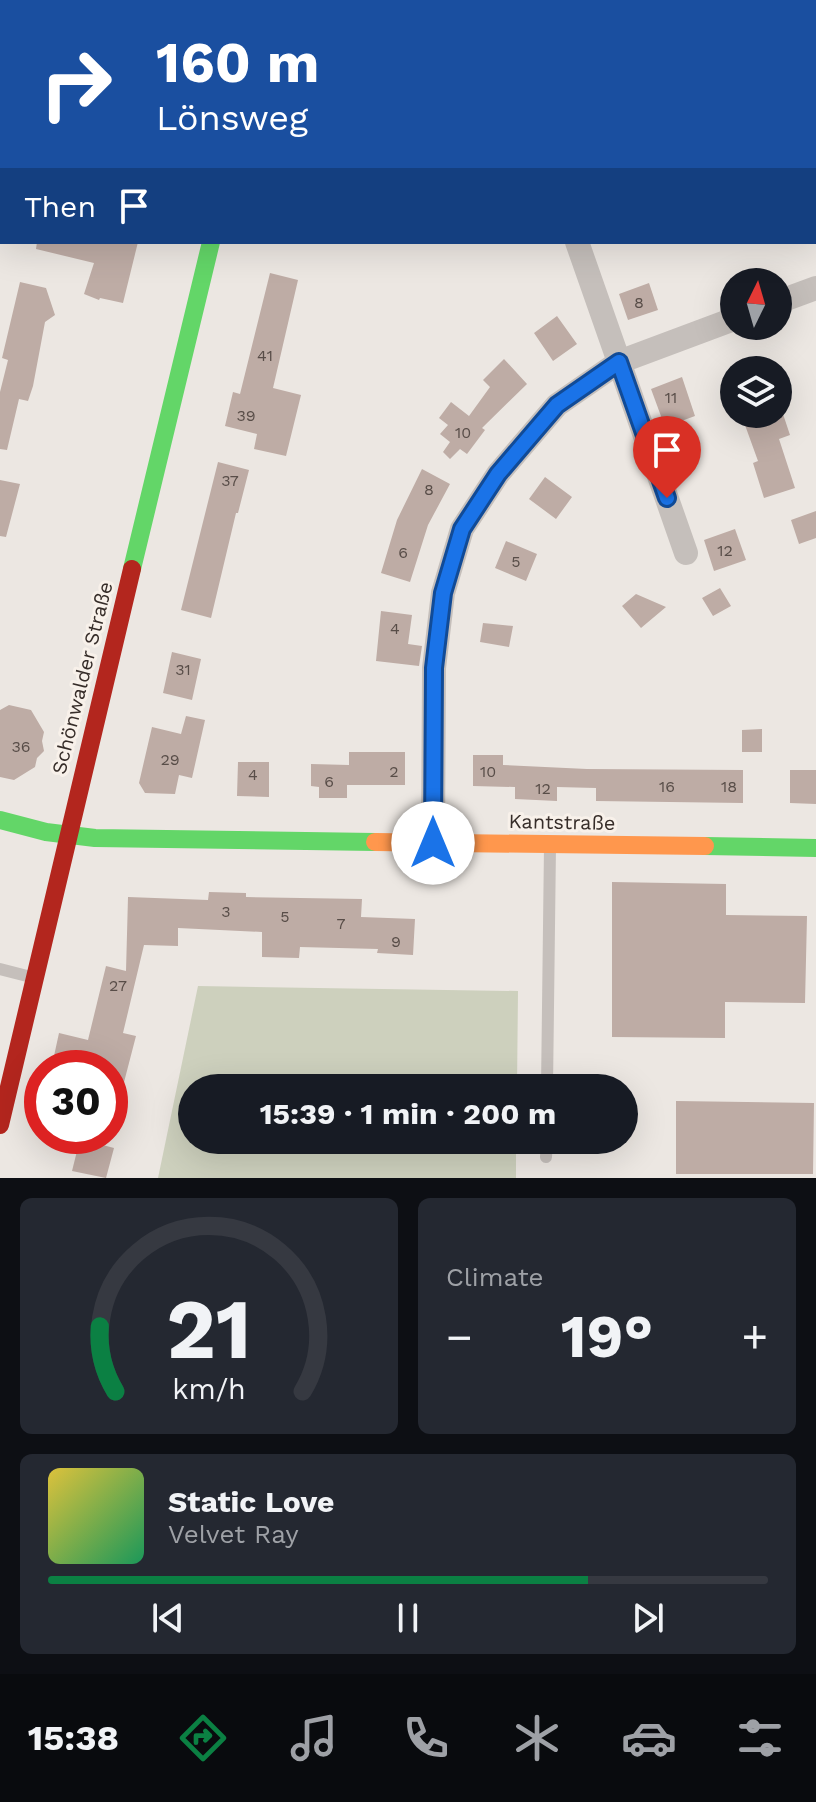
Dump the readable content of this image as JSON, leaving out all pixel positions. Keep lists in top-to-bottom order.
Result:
{
  "streets": {
    "main road": ["Schönwalder Straße", "Kantstraße"]
  },
  "crossings": [
    ["Schönwalder Straße", "Kantstraße"]
  ],
  "house_numbers": [
    "8",
    "41",
    "11",
    "39",
    "10",
    "37",
    "8",
    "12",
    "6",
    "5",
    "4",
    "31",
    "36",
    "29",
    "2",
    "10",
    "4",
    "6",
    "16",
    "18",
    "12",
    "3",
    "5",
    "7",
    "9",
    "27"
  ],
  "north": "top",
  "page": {
    "turn": ["160 m", "Lönsweg"],
    "then": "Then",
    "limit": "30",
    "trip": "15:39 · 1 min · 200 m",
    "tile": "Climate",
    "heat": ["−", "19°", "+"],
    "song": ["Static Love", "Velvet Ray"],
    "tabs": "15:38",
    "gauge": ["21", "km/h"]
  }
}
